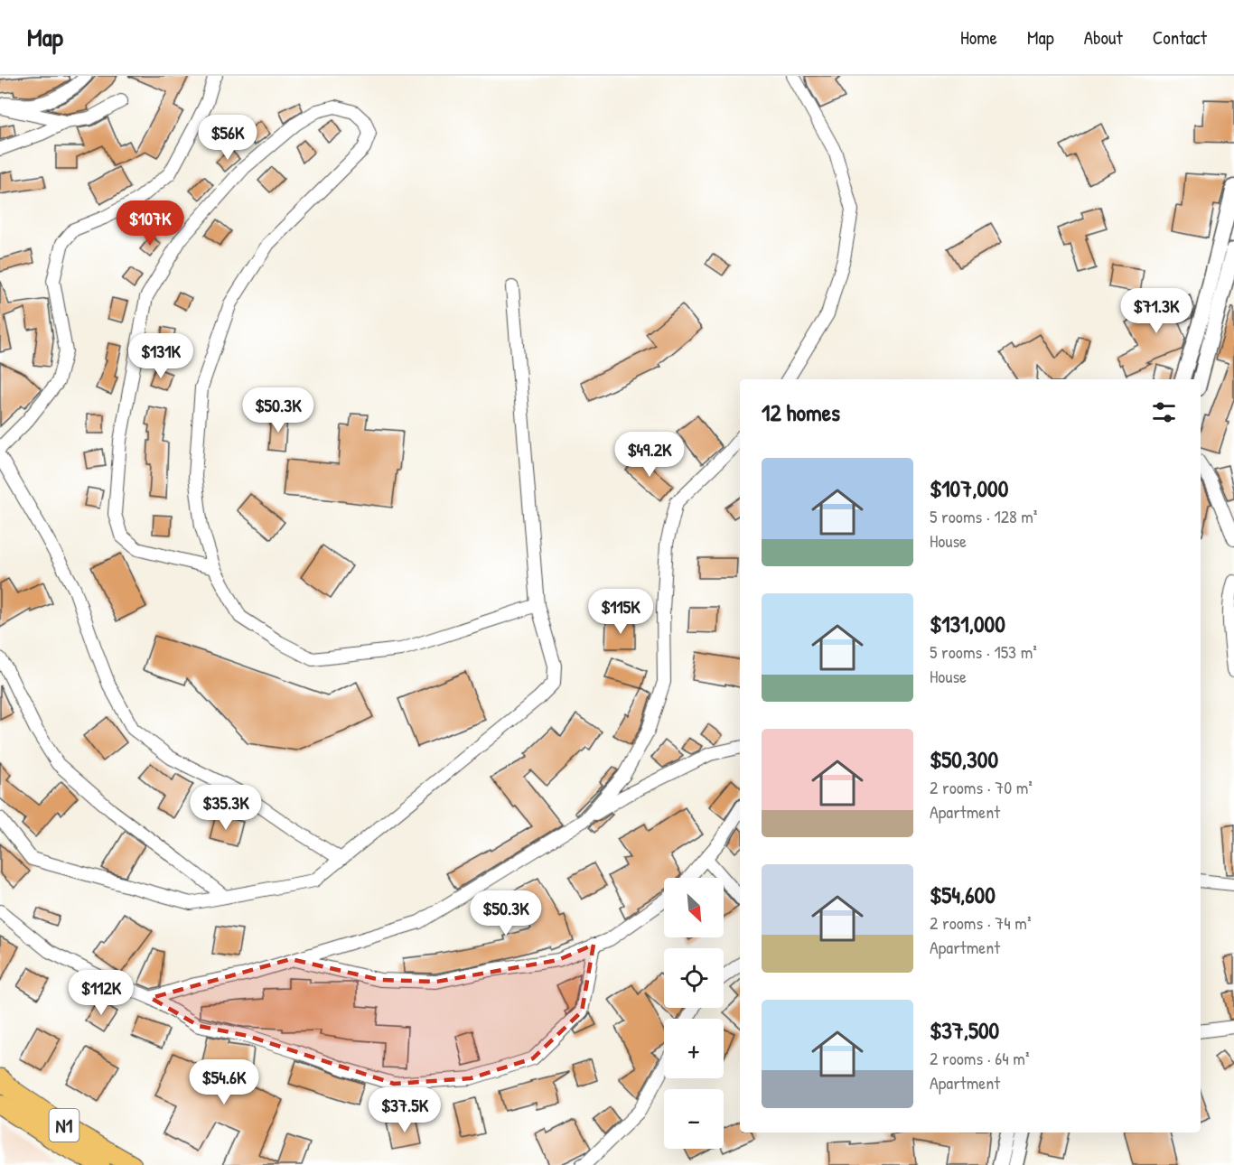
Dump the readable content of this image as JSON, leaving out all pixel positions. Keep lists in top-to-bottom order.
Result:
{
  "streets": {
    "highway": ["N1"]
  },
  "north": "bottom right",
  "page": {
    "header": "Map",
    "nav": [
      "Home",
      "Map",
      "About",
      "Contact"
    ],
    "price": [
      "$56K",
      "$107K",
      "$71.3K",
      "$131K",
      "$50.3K",
      "$49.2K",
      "$115K",
      "$35.3K",
      "$50.3K",
      "$112K",
      "$54.6K",
      "$37.5K"
    ],
    "heading": "12 homes",
    "list": [
      {
        "name": "$107,000",
        "note": "5 rooms · 128 m² · House"
      },
      {
        "name": "$131,000",
        "note": "5 rooms · 153 m² · House"
      },
      {
        "name": "$50,300",
        "note": "2 rooms · 70 m² · Apartment"
      },
      {
        "name": "$54,600",
        "note": "2 rooms · 74 m² · Apartment"
      },
      {
        "name": "$37,500",
        "note": "2 rooms · 64 m² · Apartment"
      }
    ],
    "map_buttons": ["+", "−"]
  }
}
